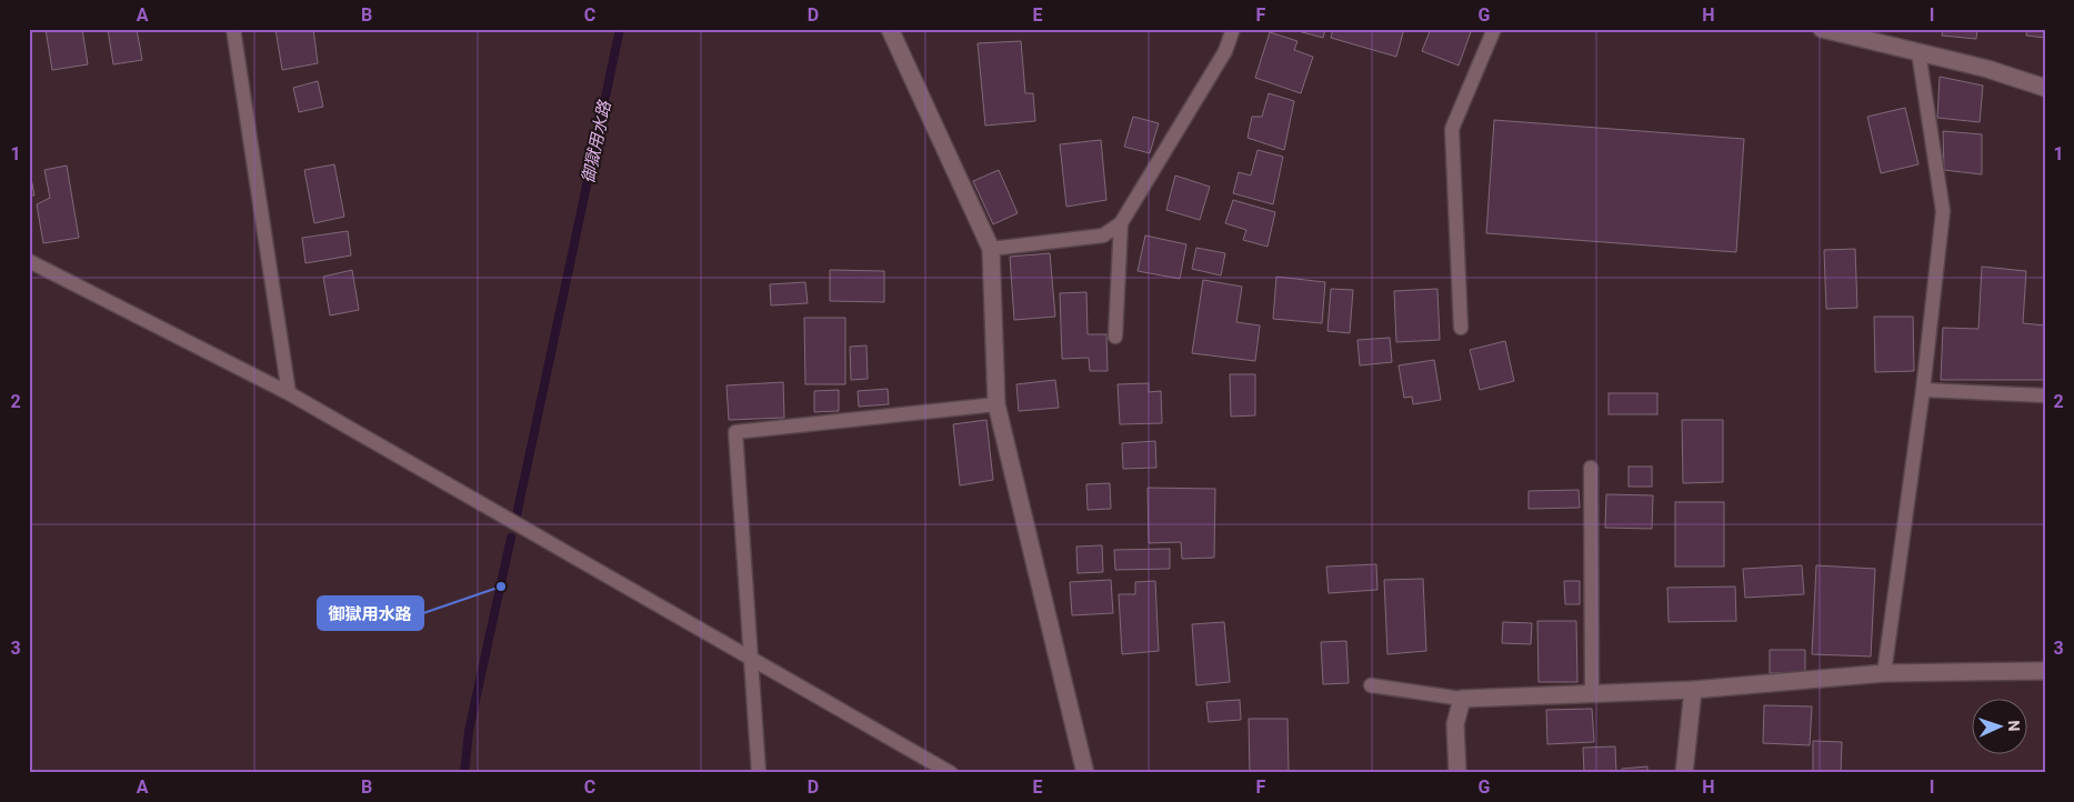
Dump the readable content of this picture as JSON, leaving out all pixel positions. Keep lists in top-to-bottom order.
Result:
{
  "water": ["御獄用水路"],
  "places": ["御獄用水路"],
  "north": "right",
  "grid": {
    "columns": [
      "A",
      "B",
      "C",
      "D",
      "E",
      "F",
      "G",
      "H",
      "I"
    ],
    "rows": ["1", "2", "3"]
  }
}
